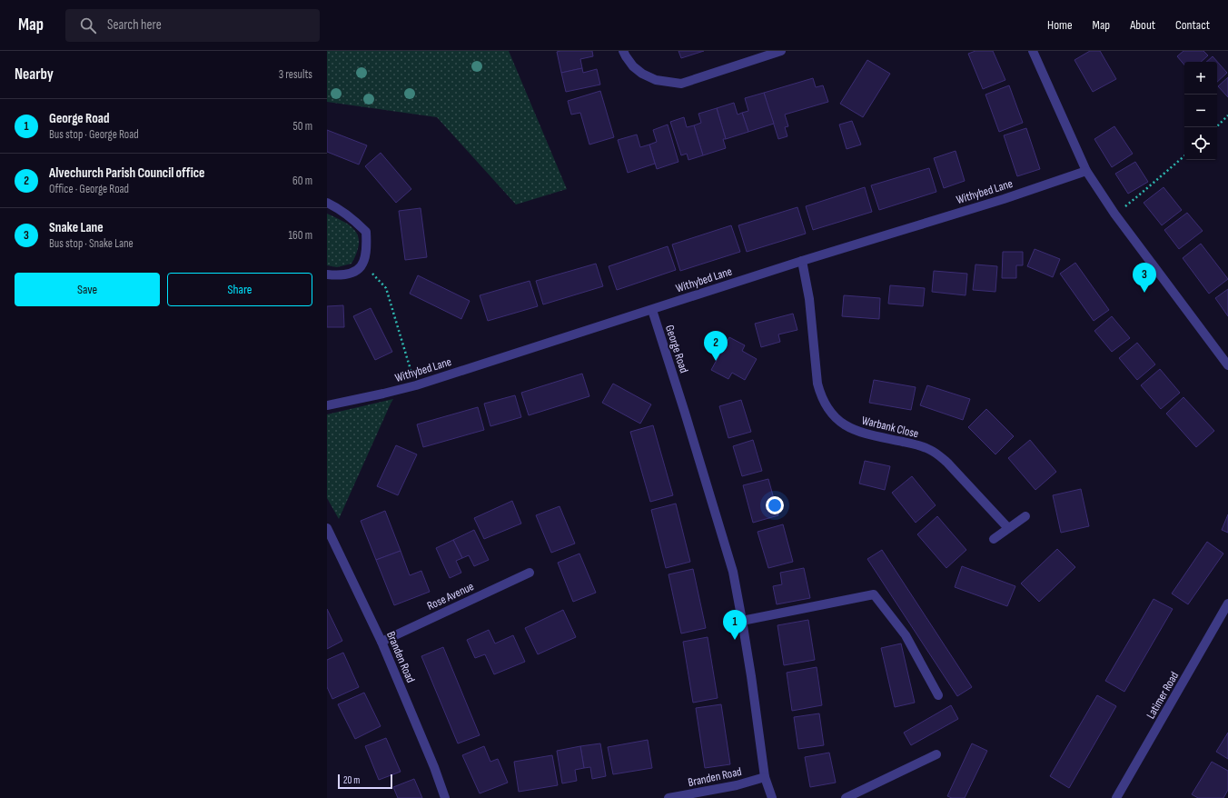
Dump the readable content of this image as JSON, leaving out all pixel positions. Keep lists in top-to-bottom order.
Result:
{
  "streets": {
    "street": [
      "Withybed Lane",
      "George Road",
      "Warbank Close",
      "Rose Avenue",
      "Branden Road",
      "Latimer Road"
    ]
  },
  "crossings": [
    ["Withybed Lane", "George Road"],
    ["Withybed Lane", "Warbank Close"],
    ["George Road", "Branden Road"],
    ["Rose Avenue", "Branden Road"]
  ],
  "scale_bar": "20 m",
  "page": {
    "header": "Map",
    "search": "Search here",
    "nav": [
      "Home",
      "Map",
      "About",
      "Contact"
    ],
    "heading": ["Nearby", "3 results"],
    "map_buttons": ["+", "−"],
    "list": [
      {
        "mark": "1",
        "name": "George Road",
        "note": "Bus stop · George Road",
        "value": "50 m"
      },
      {
        "mark": "2",
        "name": "Alvechurch Parish Council office",
        "note": "Office · George Road",
        "value": "60 m"
      },
      {
        "mark": "3",
        "name": "Snake Lane",
        "note": "Bus stop · Snake Lane",
        "value": "160 m"
      }
    ],
    "buttons": ["Save", "Share"],
    "pins": ["3", "2", "1"],
    "scale": "20 m"
  }
}
